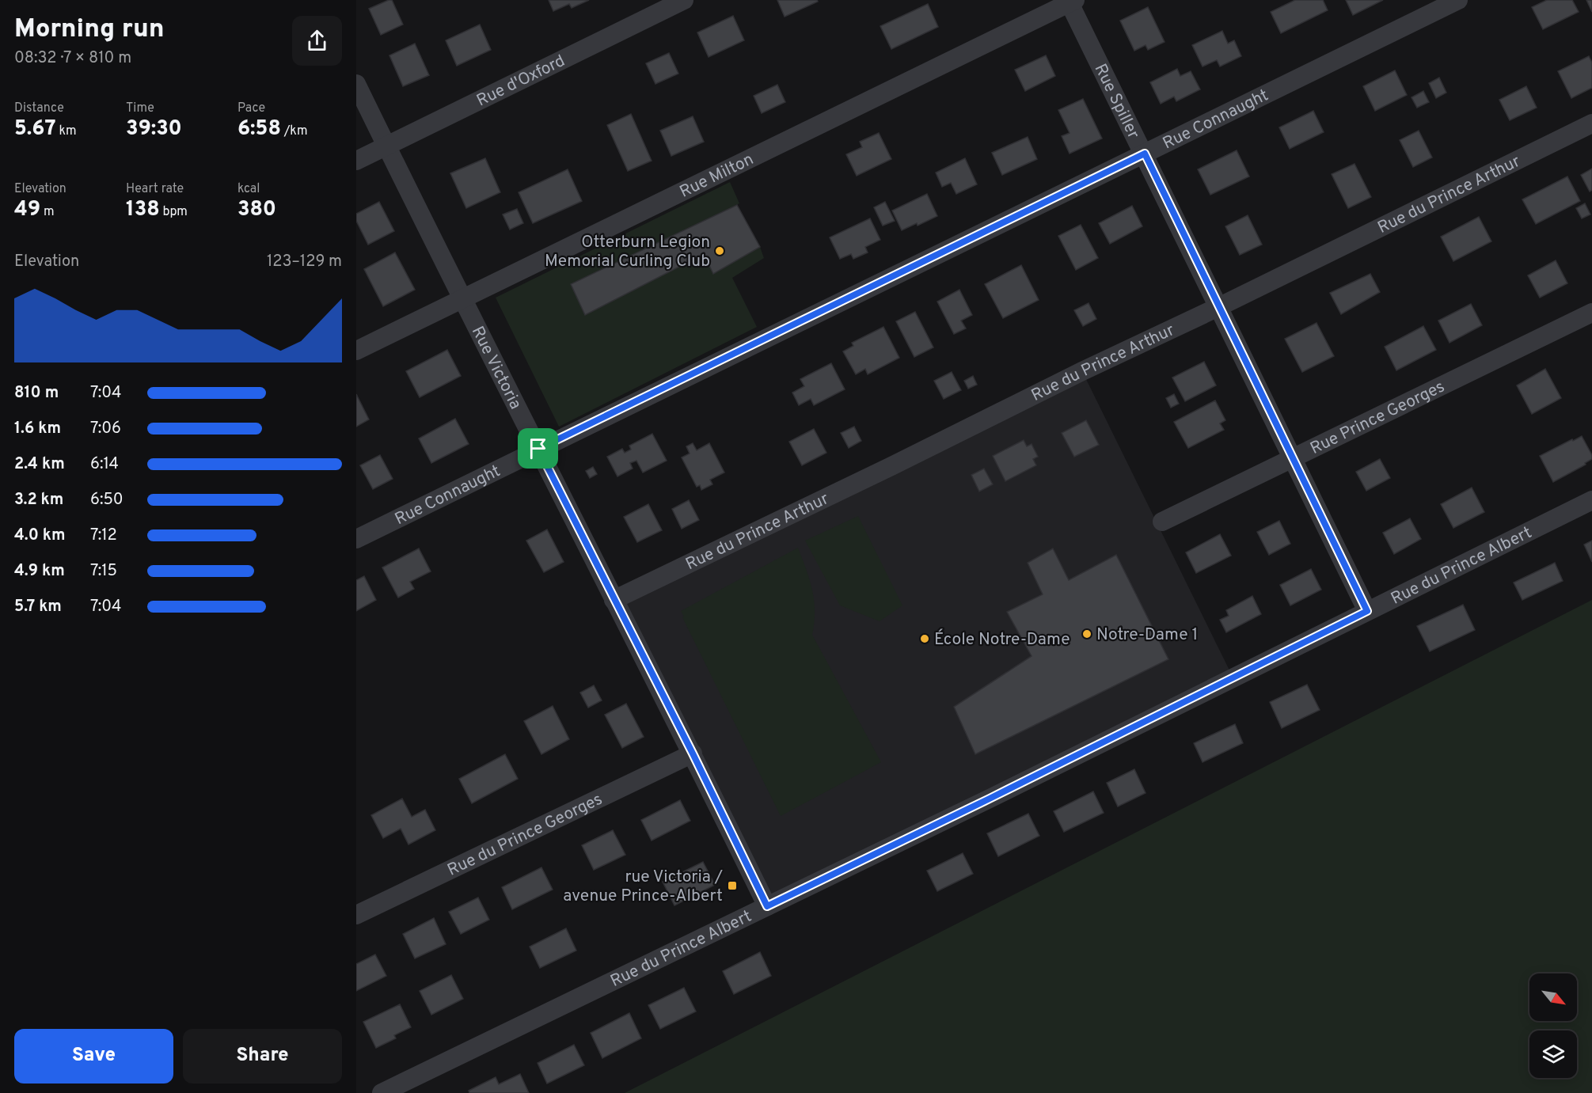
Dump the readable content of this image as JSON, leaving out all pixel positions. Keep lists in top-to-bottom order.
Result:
{
  "streets": {
    "street": [
      "Rue d'Oxford",
      "Rue Spiller",
      "Rue Connaught",
      "Rue Milton",
      "Rue du Prince Arthur",
      "Rue Victoria",
      "Rue Prince Georges",
      "Rue du Prince Albert",
      "Rue du Prince Georges"
    ]
  },
  "crossings": [
    ["Rue d'Oxford", "Rue Victoria"],
    ["Rue Spiller", "Rue Connaught"],
    ["Rue Spiller", "Rue Milton"],
    ["Rue Spiller", "Rue du Prince Arthur"],
    ["Rue Spiller", "Rue Prince Georges"],
    ["Rue Spiller", "Rue du Prince Albert"],
    ["Rue Connaught", "Rue Victoria"],
    ["Rue Milton", "Rue Victoria"],
    ["Rue du Prince Arthur", "Rue Victoria"],
    ["Rue Victoria", "Rue du Prince Albert"],
    ["Rue Victoria", "Rue du Prince Georges"]
  ],
  "places": {
    "other": ["Otterburn Legion Memorial Curling Club", "Notre-Dame 1", "École Notre-Dame"],
    "transit": ["rue Victoria / avenue Prince-Albert"]
  },
  "north": "bottom right",
  "page": {
    "heading": ["Morning run", "08:32 · 7 × 810 m"],
    "stats": [
      ["Distance", "5.67 km"],
      ["Time", "39:30"],
      ["Pace", "6:58 /km"],
      ["Elevation", "49 m"],
      ["Heart rate", "138 bpm"],
      ["kcal", "380"]
    ],
    "chart": ["Elevation", "123–129 m"],
    "list": [
      {
        "name": "810 m",
        "note": "7:04"
      },
      {
        "name": "1.6 km",
        "note": "7:06"
      },
      {
        "name": "2.4 km",
        "note": "6:14"
      },
      {
        "name": "3.2 km",
        "note": "6:50"
      },
      {
        "name": "4.0 km",
        "note": "7:12"
      },
      {
        "name": "4.9 km",
        "note": "7:15"
      },
      {
        "name": "5.7 km",
        "note": "7:04"
      }
    ],
    "buttons": ["Save", "Share"]
  }
}
